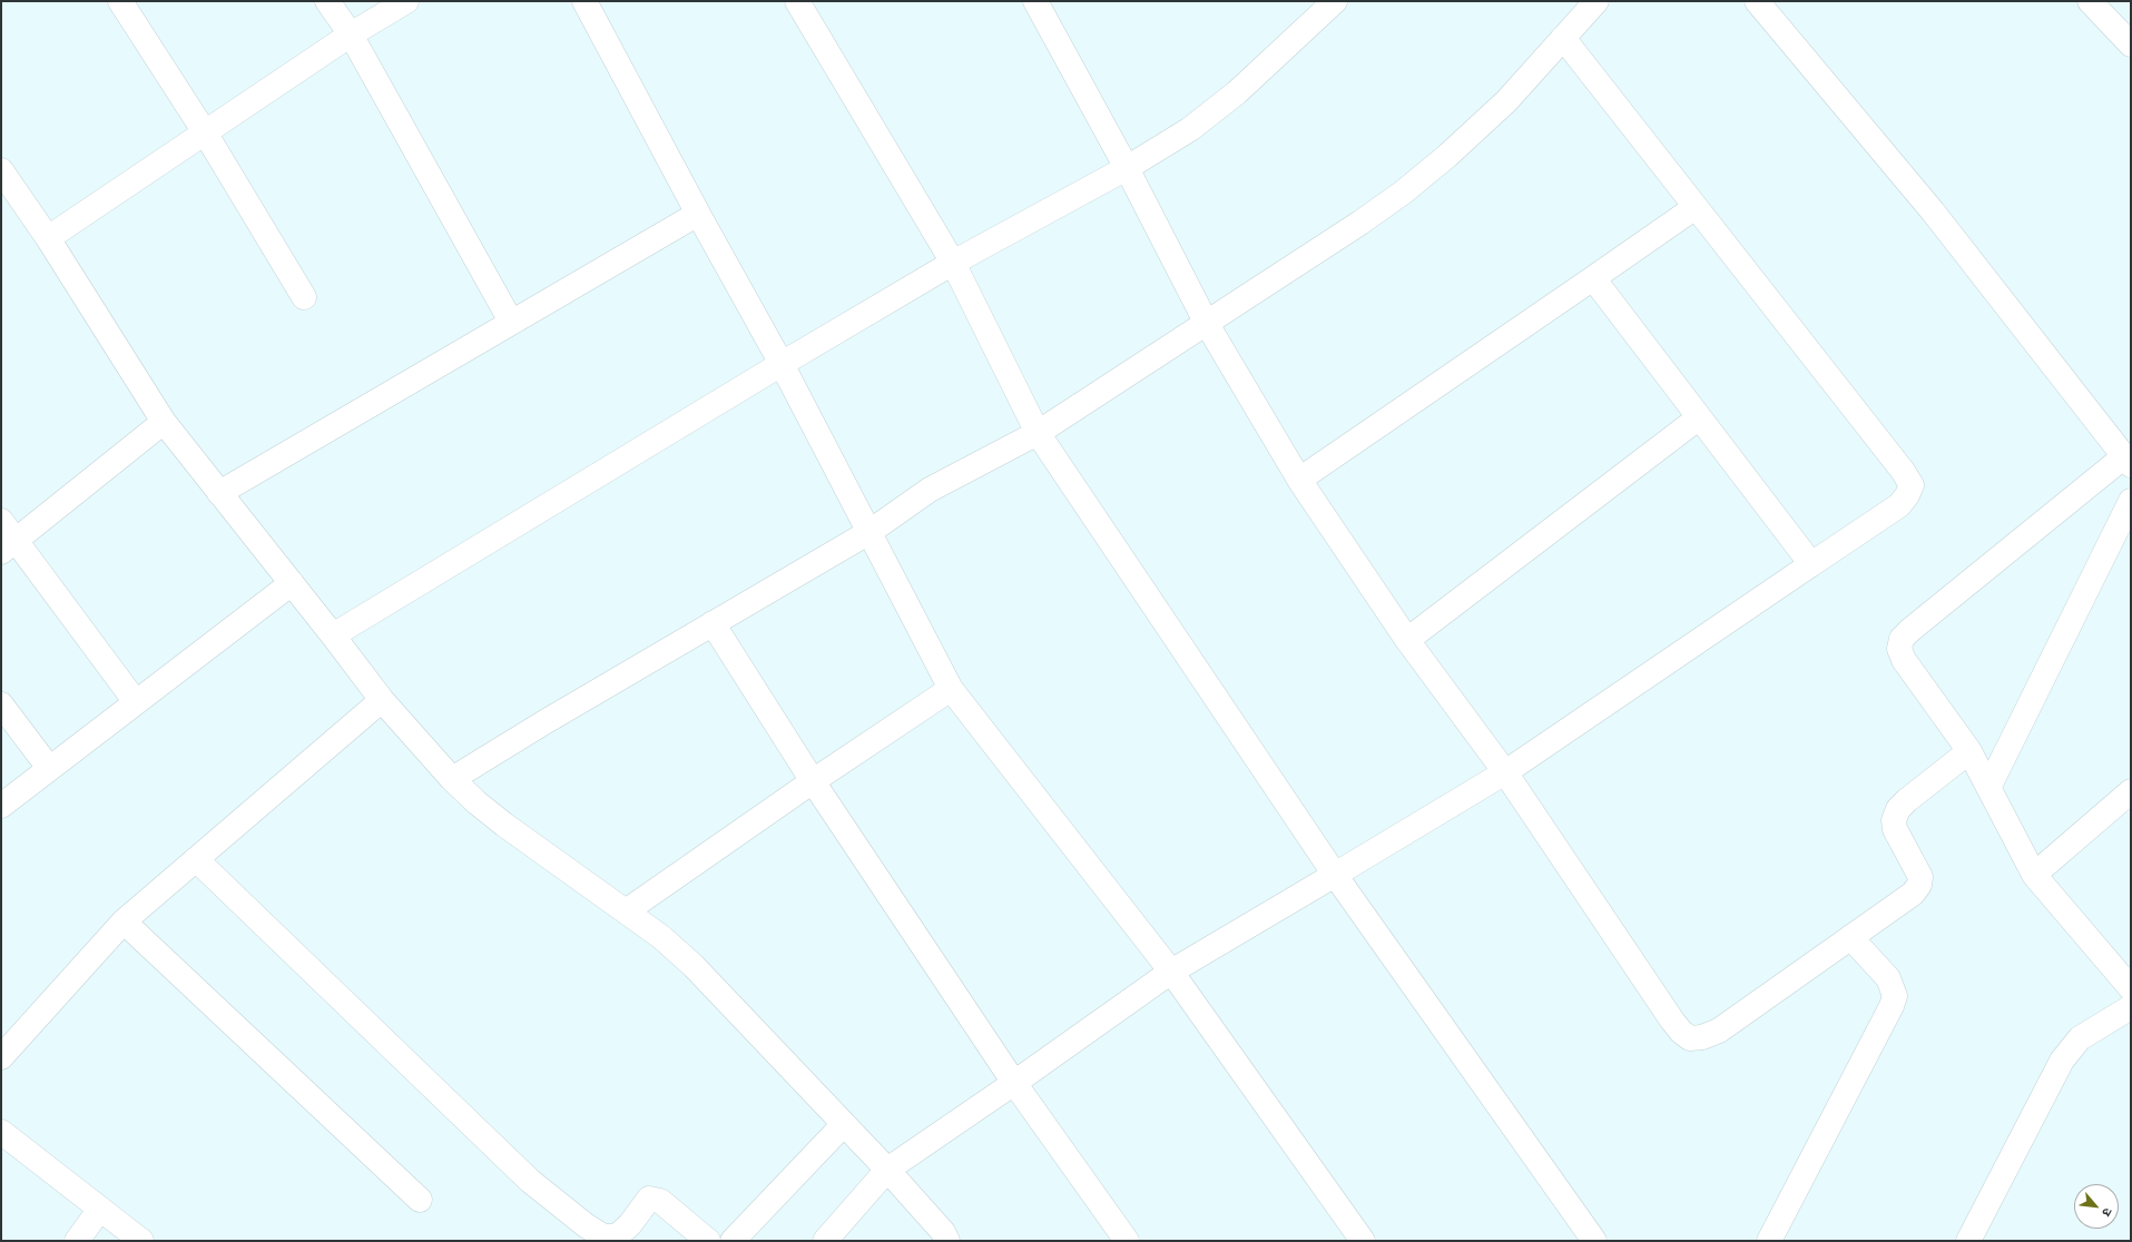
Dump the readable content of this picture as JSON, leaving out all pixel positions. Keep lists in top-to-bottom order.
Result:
{
  "north": "bottom right"
}
